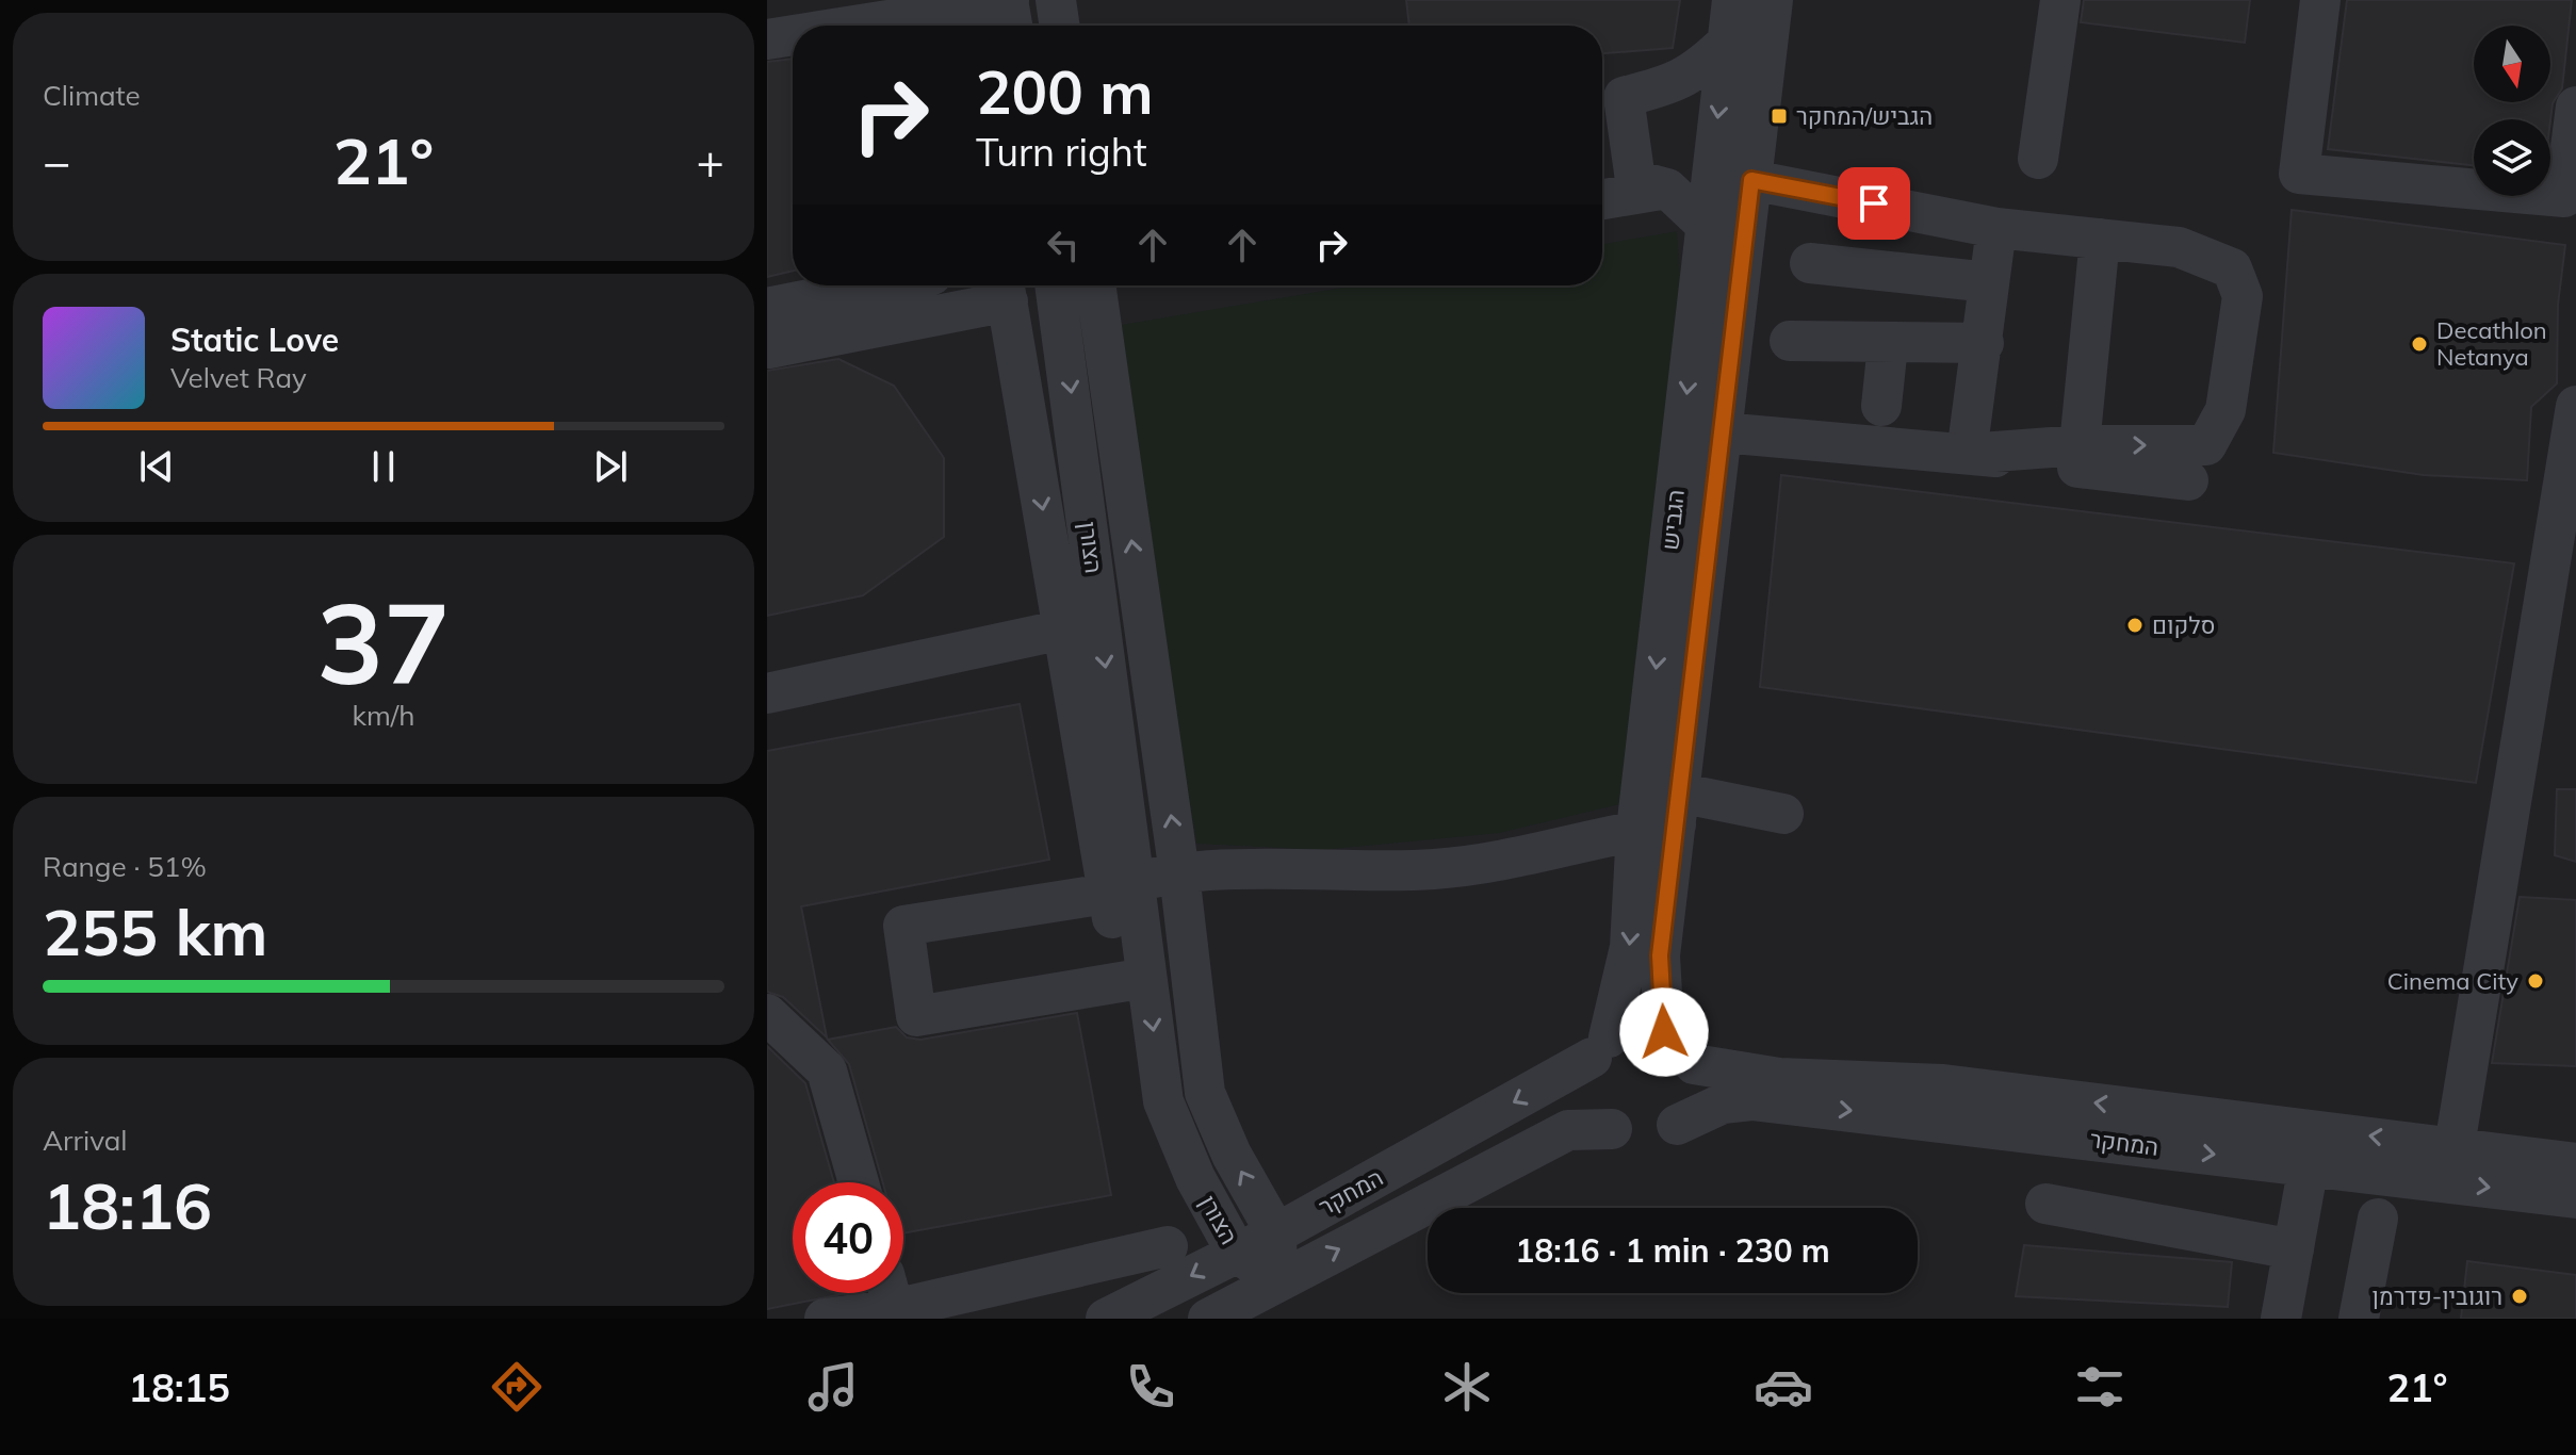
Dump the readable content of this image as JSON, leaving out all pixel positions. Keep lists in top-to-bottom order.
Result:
{
  "streets": {
    "street": ["הגביש", "הצורן", "המחקר"]
  },
  "crossings": [
    ["הגביש", "המחקר"],
    ["הצורן", "המחקר"]
  ],
  "places": {
    "transit": ["הגביש/המחקר"],
    "other": [
      "Decathlon Netanya",
      "סלקום",
      "Cinema City",
      "רוגובין-פדרמן"
    ]
  },
  "north": "bottom",
  "page": {
    "tile": [
      "Climate",
      ["37", "km/h"],
      ["Range · 51%", "255 km"],
      ["Arrival", "18:16"]
    ],
    "turn": ["200 m", "Turn right"],
    "heat": ["−", "21°", "+"],
    "song": ["Static Love", "Velvet Ray"],
    "limit": "40",
    "trip": "18:16 · 1 min · 230 m",
    "tabs": ["18:15", "21°"]
  }
}
